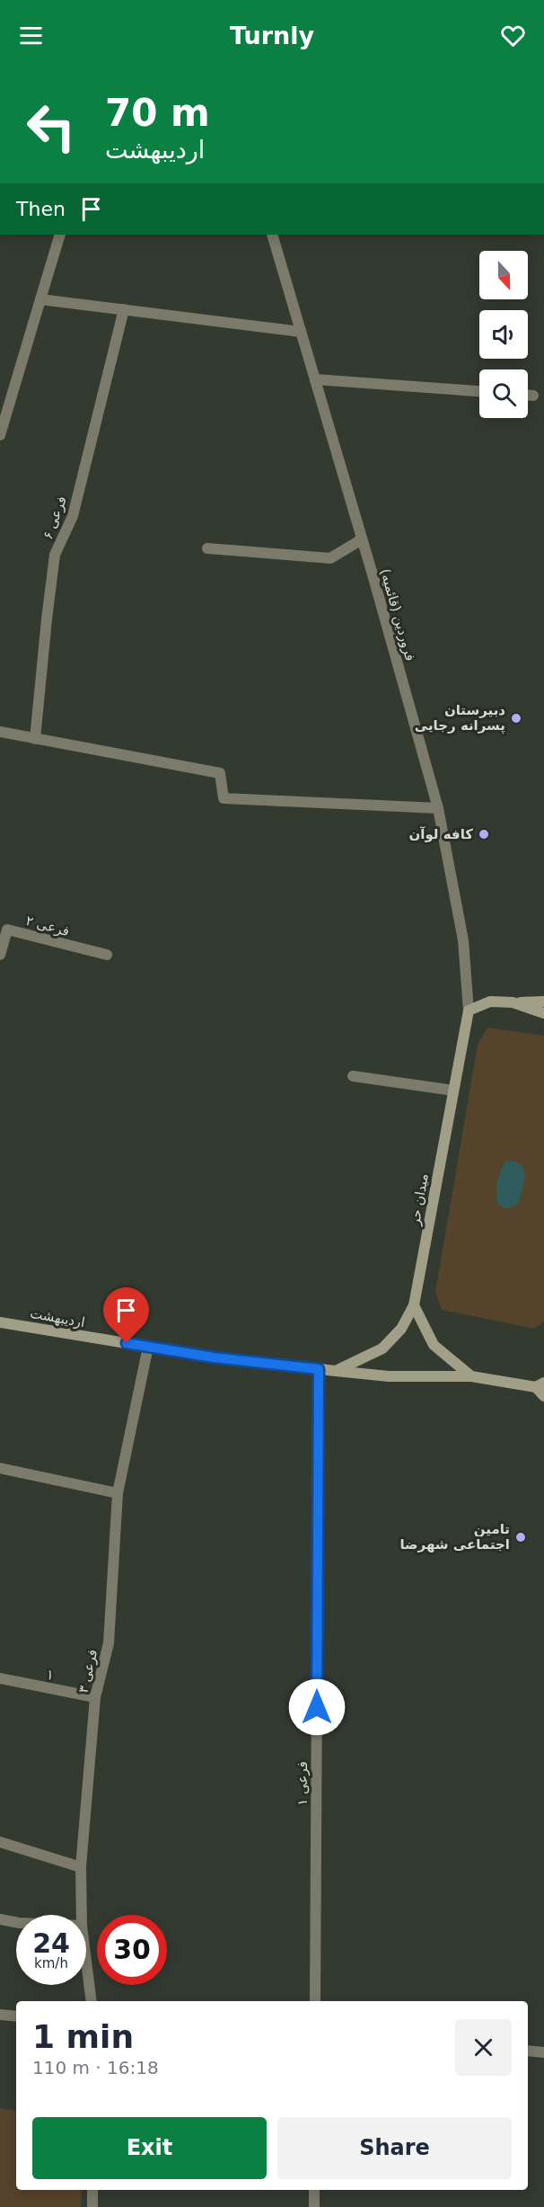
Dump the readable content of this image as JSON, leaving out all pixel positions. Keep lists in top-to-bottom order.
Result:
{
  "streets": {
    "main road": ["میدان حر", "اردیبهشت"],
    "street": [
      "فرعی ۶",
      "فروردین (قائمیه)",
      "فرعی ۲",
      "فرعی ۳",
      "۱",
      "فرعی ۱"
    ]
  },
  "crossings": [
    ["فروردین (قائمیه)", "میدان حر"],
    ["میدان حر", "اردیبهشت"],
    ["اردیبهشت", "فرعی ۳"],
    ["اردیبهشت", "فرعی ۱"],
    ["فرعی ۳", "۱"]
  ],
  "places": ["دبیرستان پسرانه رجایی", "کافه لوآن", "تامین اجتماعی شهرضا"],
  "north": "bottom",
  "page": {
    "header": "Turnly",
    "turn": ["70 m", "اردیبهشت"],
    "then": "Then",
    "speed": "24 km/h",
    "limit": "30",
    "heading": ["1 min", "110 m · 16:18"],
    "buttons": ["Exit", "Share"]
  }
}
